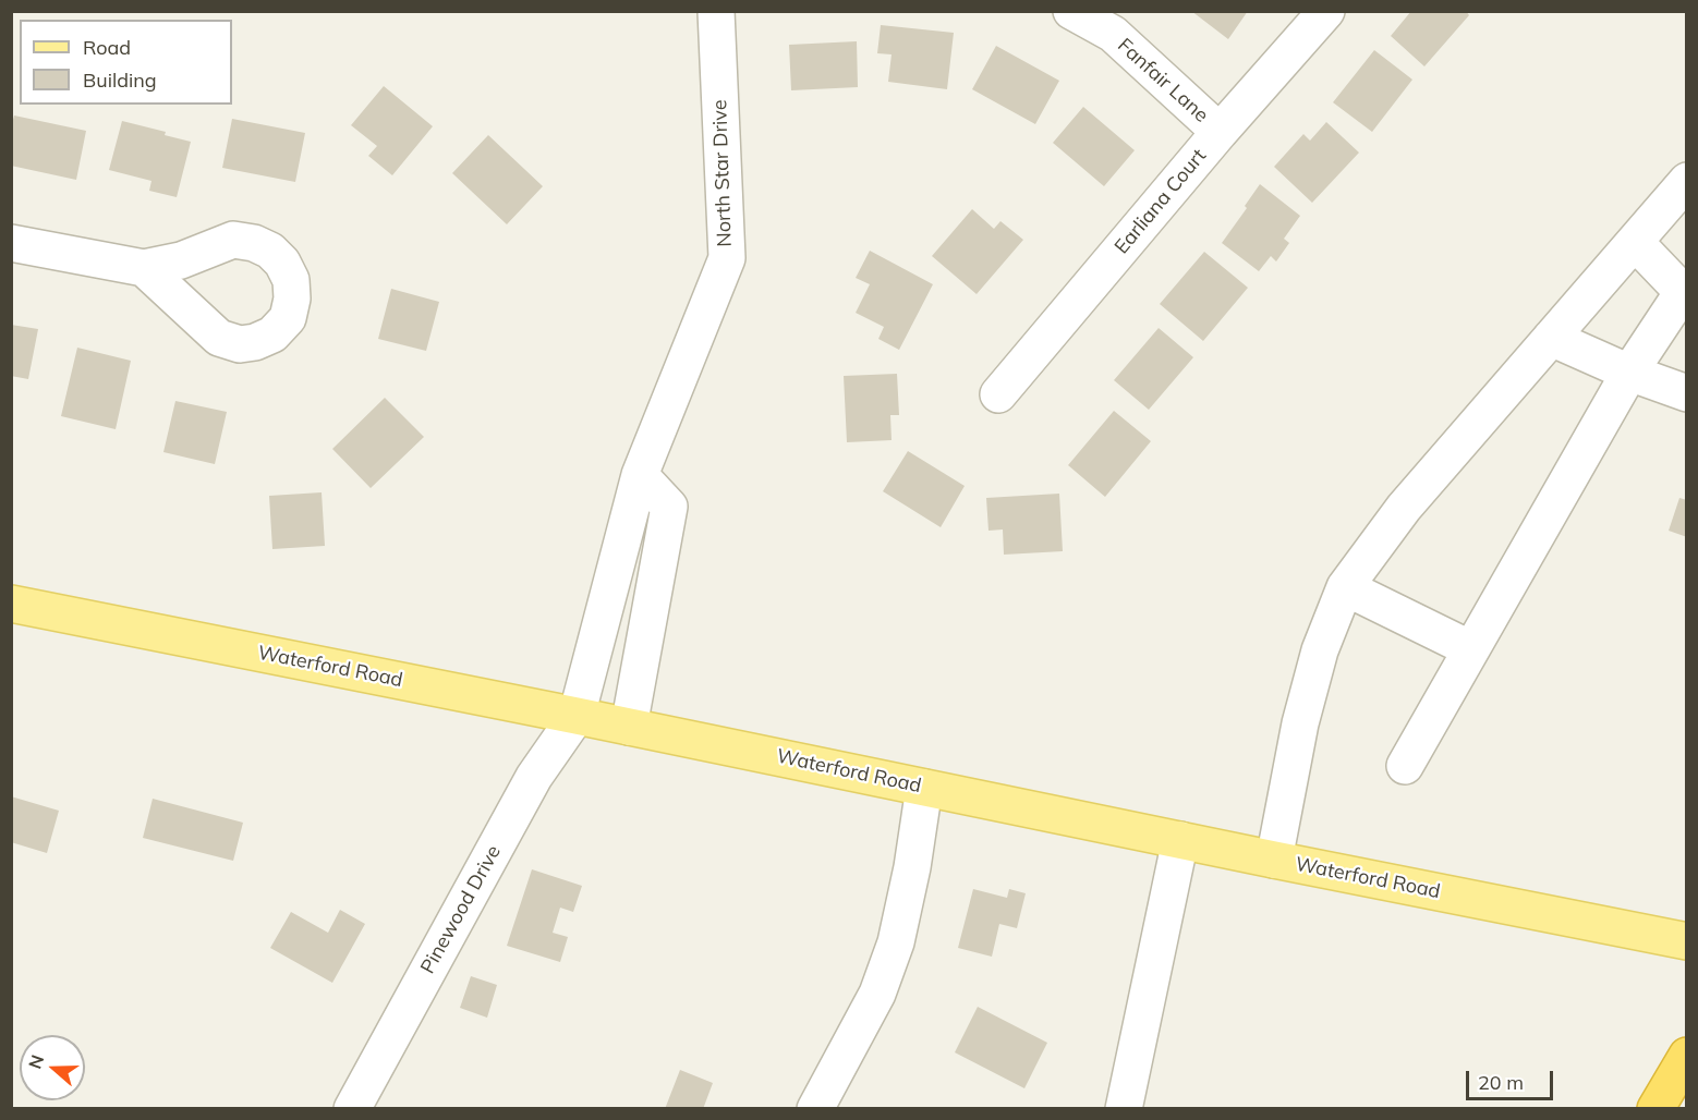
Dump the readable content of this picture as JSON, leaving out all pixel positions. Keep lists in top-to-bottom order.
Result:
{
  "streets": {
    "main road": ["Waterford Road"],
    "street": [
      "Fanfair Lane",
      "North Star Drive",
      "Earliana Court",
      "Pinewood Drive"
    ]
  },
  "crossings": [
    ["Fanfair Lane", "Earliana Court"],
    ["North Star Drive", "Waterford Road"],
    ["North Star Drive", "Pinewood Drive"],
    ["Waterford Road", "Pinewood Drive"]
  ],
  "legend": ["Road", "Building"],
  "scale_bar": "20 m",
  "north": "left"
}
